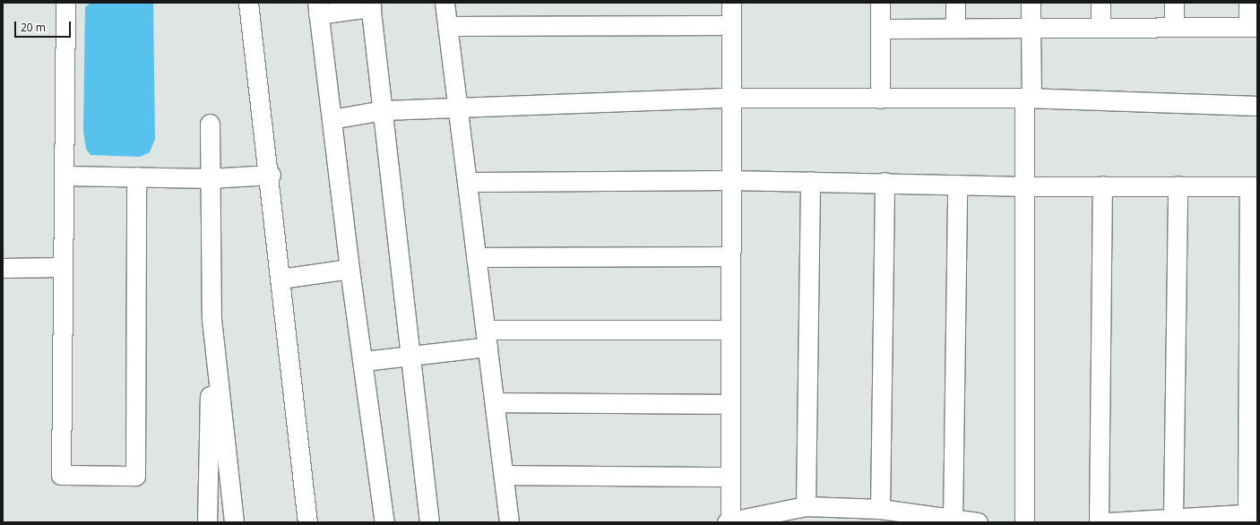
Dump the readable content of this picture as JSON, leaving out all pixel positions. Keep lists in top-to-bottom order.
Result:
{
  "scale_bar": "20 m"
}
